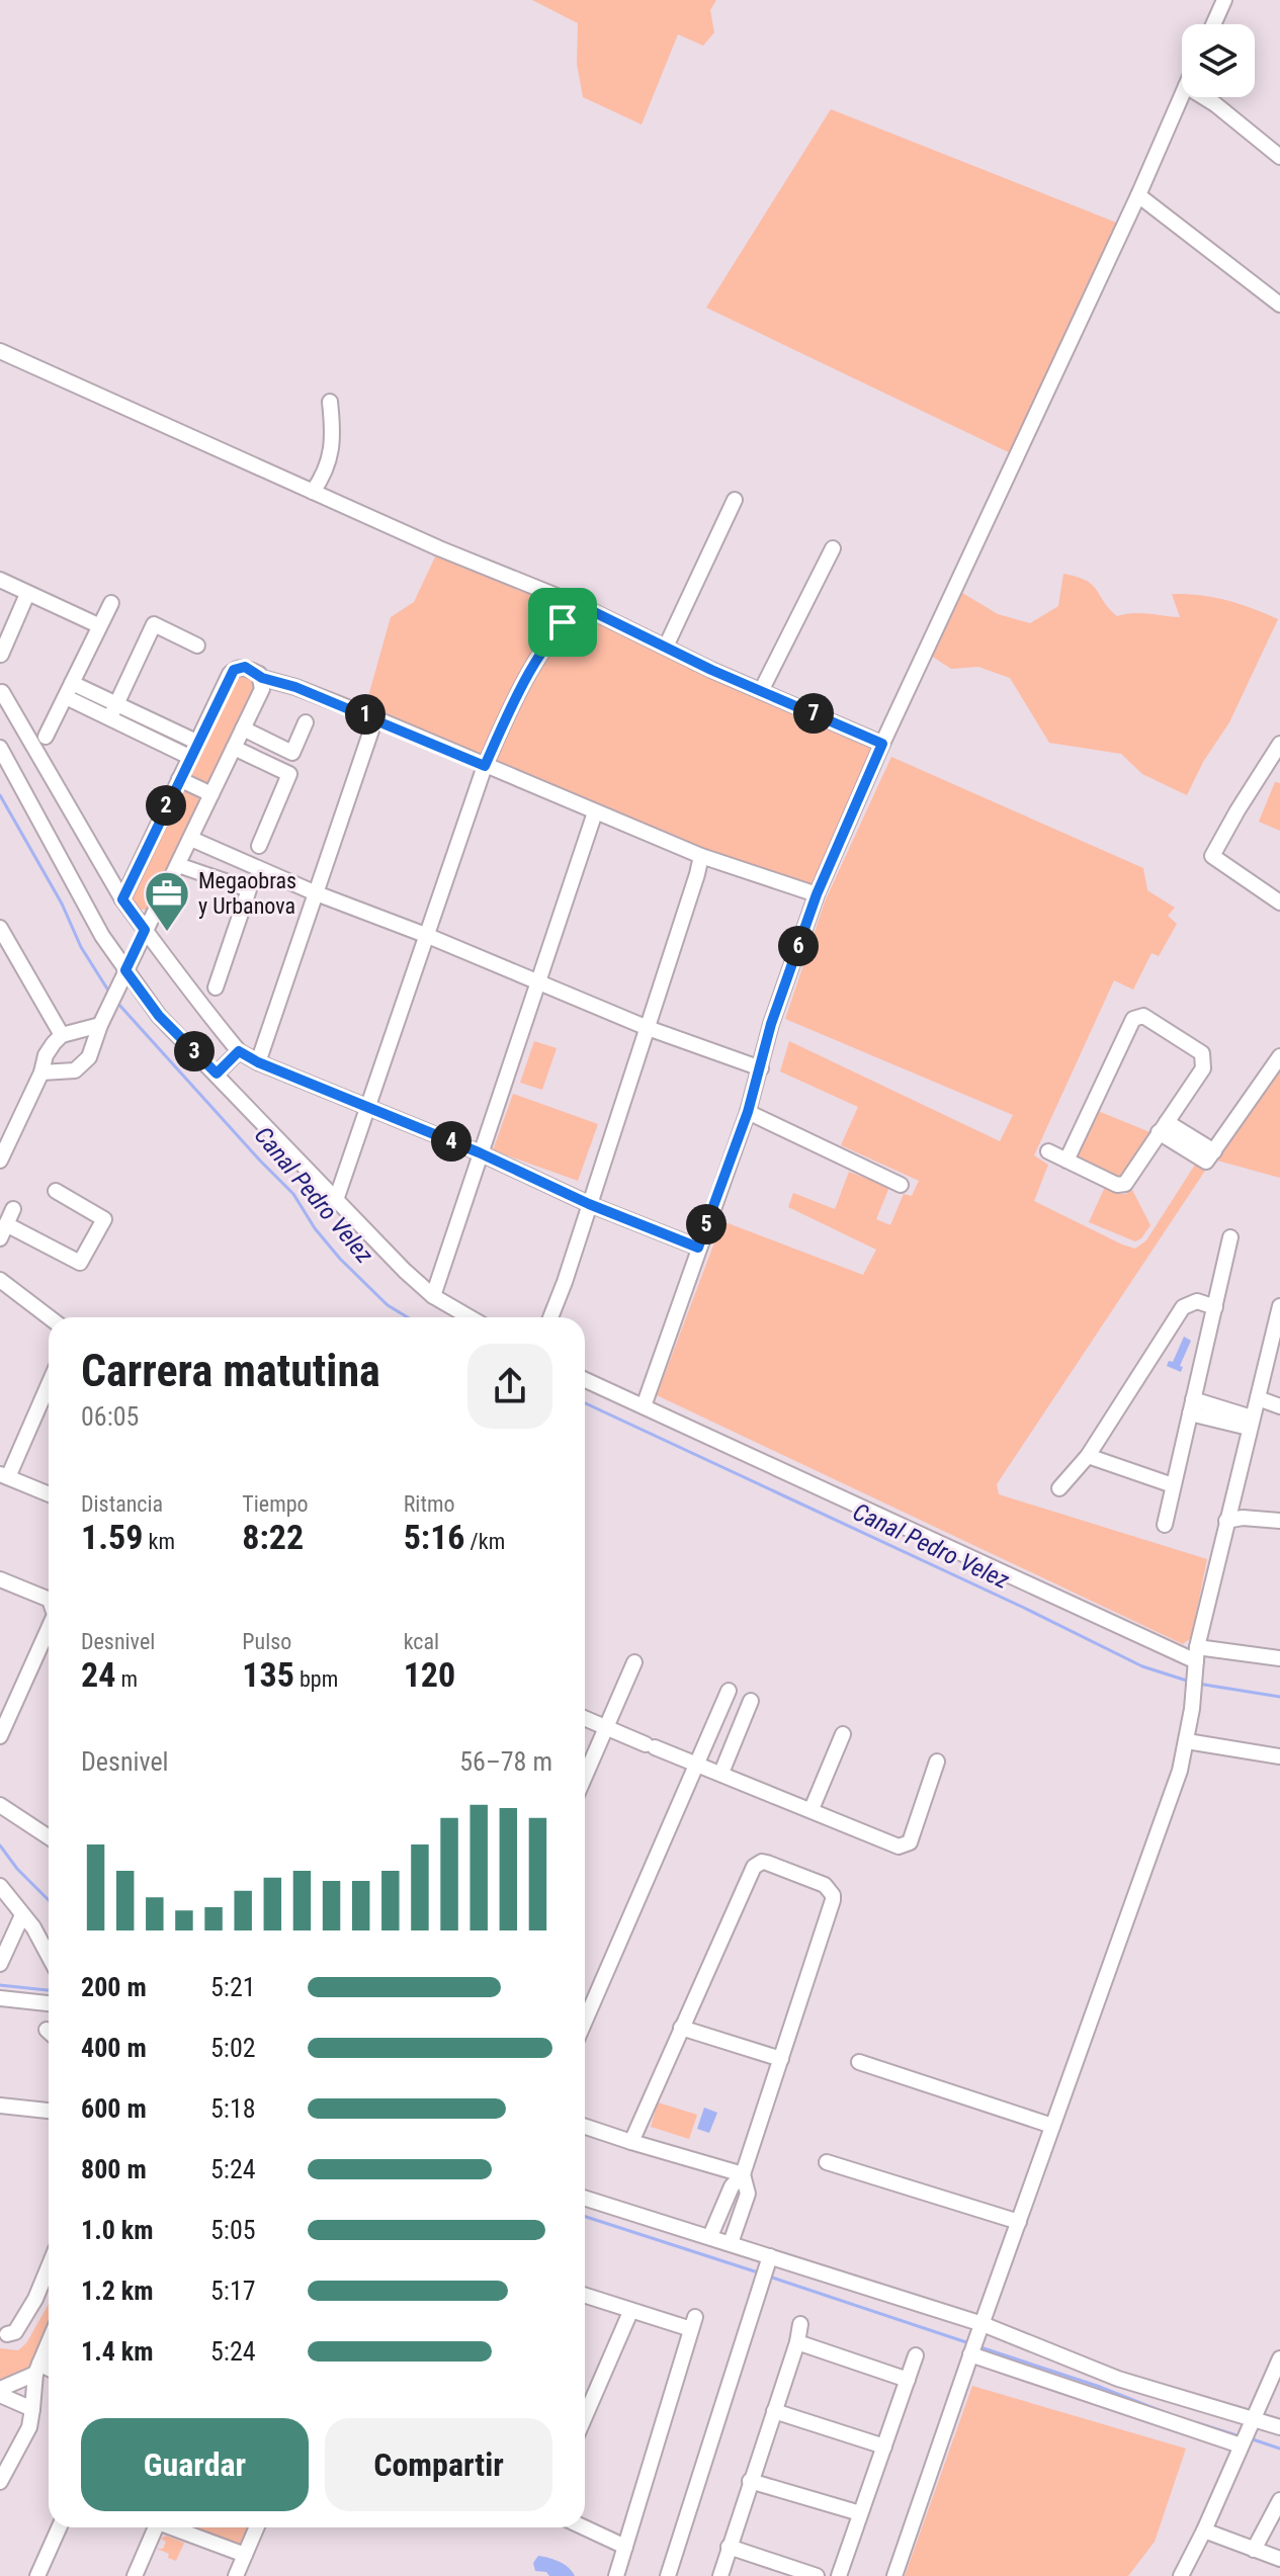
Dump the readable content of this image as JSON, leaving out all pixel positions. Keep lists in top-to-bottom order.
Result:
{
  "water": ["Canal Pedro Velez"],
  "places": {
    "office": ["Megaobras y Urbanova"]
  },
  "page": {
    "pins": [
      "7",
      "1",
      "2",
      "6",
      "3",
      "4",
      "5"
    ],
    "heading": ["Carrera matutina", "06:05"],
    "stats": [
      ["Distancia", "1.59 km"],
      ["Tiempo", "8:22"],
      ["Ritmo", "5:16 /km"],
      ["Desnivel", "24 m"],
      ["Pulso", "135 bpm"],
      ["kcal", "120"]
    ],
    "chart": ["Desnivel", "56–78 m"],
    "list": [
      {
        "name": "200 m",
        "note": "5:21"
      },
      {
        "name": "400 m",
        "note": "5:02"
      },
      {
        "name": "600 m",
        "note": "5:18"
      },
      {
        "name": "800 m",
        "note": "5:24"
      },
      {
        "name": "1.0 km",
        "note": "5:05"
      },
      {
        "name": "1.2 km",
        "note": "5:17"
      },
      {
        "name": "1.4 km",
        "note": "5:24"
      }
    ],
    "buttons": ["Guardar", "Compartir"]
  }
}
